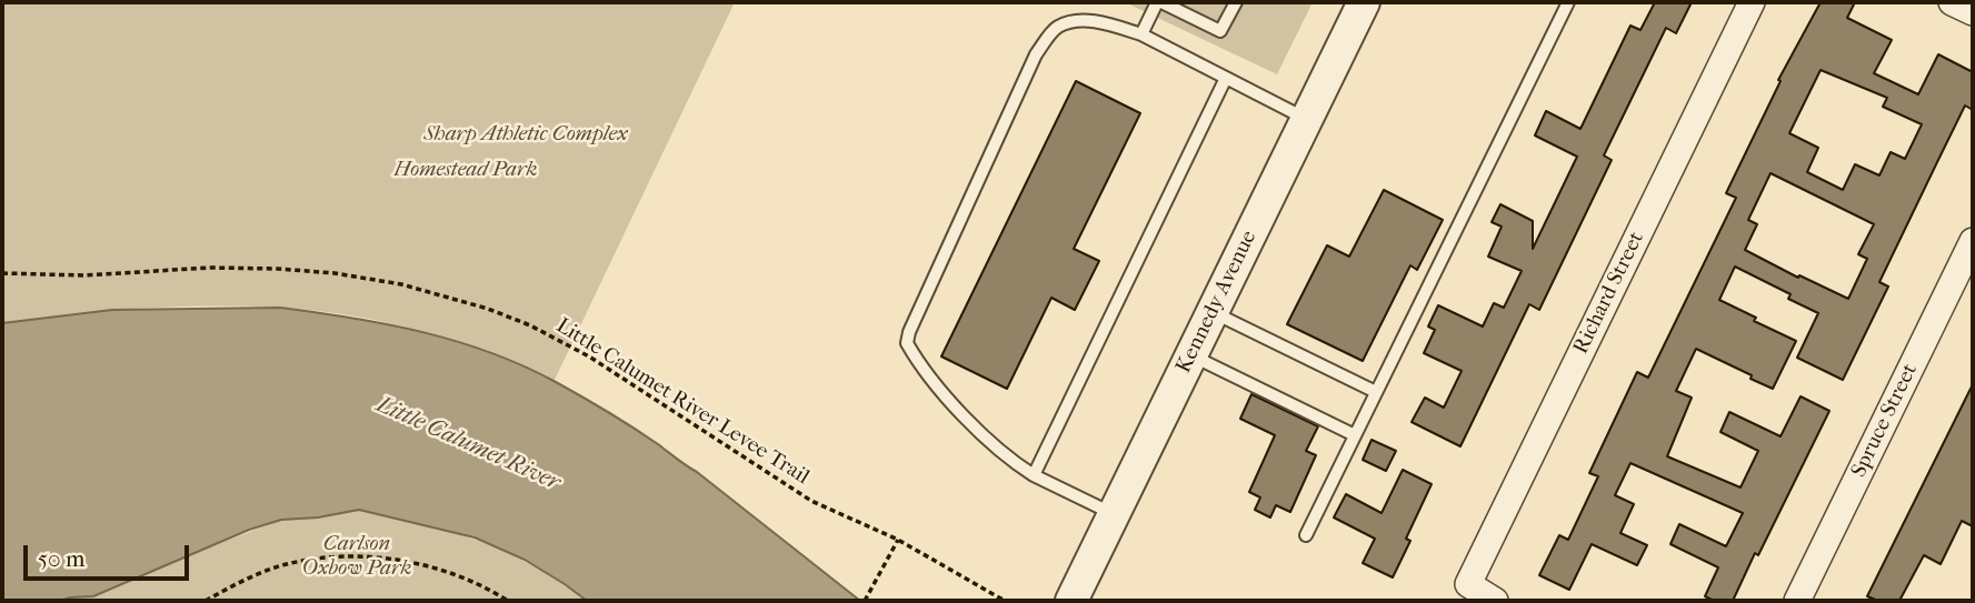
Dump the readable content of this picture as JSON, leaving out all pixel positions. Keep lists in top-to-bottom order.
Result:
{
  "streets": {
    "street": ["Richard Street", "Kennedy Avenue", "Spruce Street"],
    "path": ["Little Calumet River Levee Trail"]
  },
  "water": ["Little Calumet River"],
  "parks": ["Sharp Athletic Complex", "Homestead Park", "Carlson Oxbow Park"],
  "scale_bar": "50 m"
}
